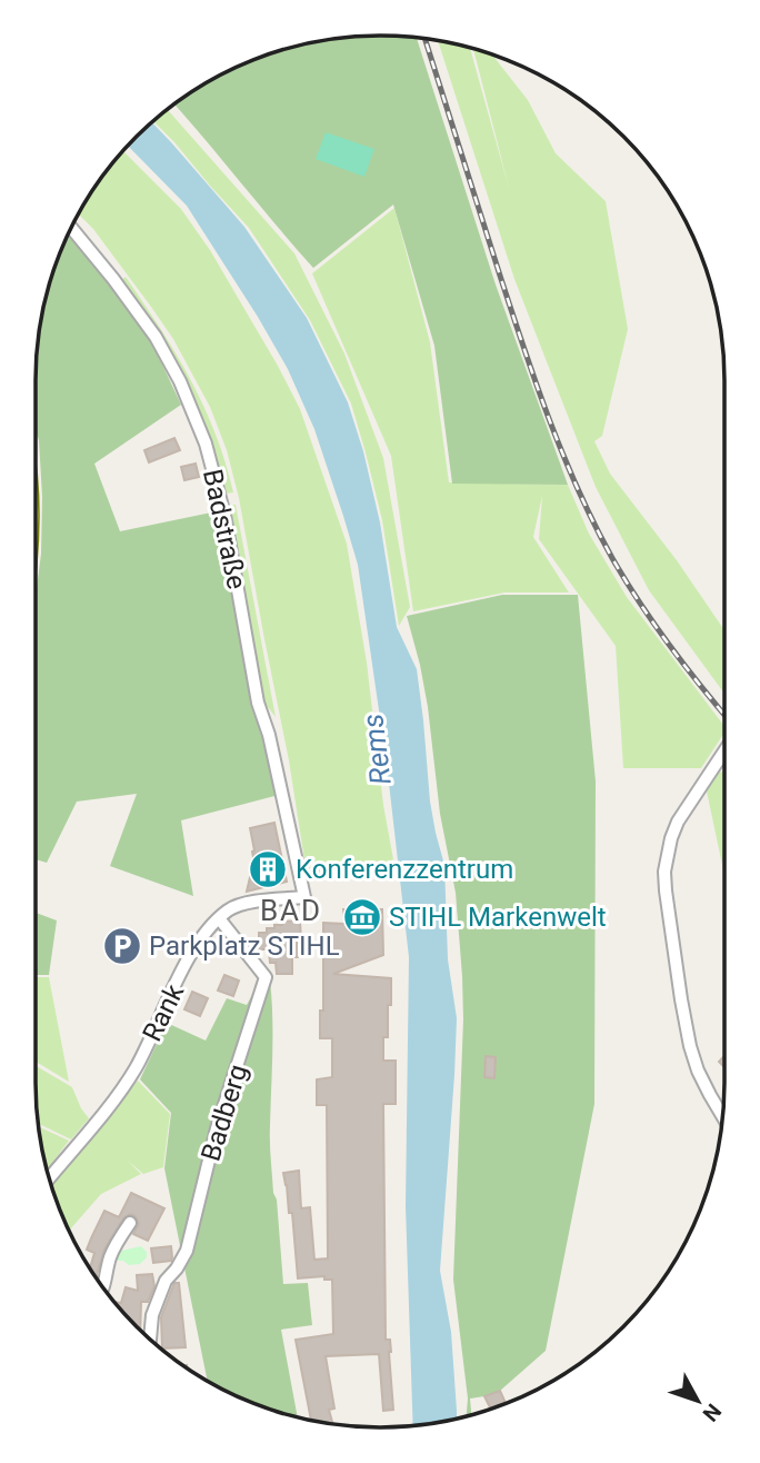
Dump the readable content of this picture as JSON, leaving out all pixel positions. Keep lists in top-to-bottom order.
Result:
{
  "streets": {
    "street": ["Badstraße", "Rank", "Badberg"]
  },
  "crossings": [
    ["Badstraße", "Rank"],
    ["Rank", "Badberg"]
  ],
  "districts": ["BAD"],
  "water": ["Rems"],
  "places": {
    "building": ["Konferenzzentrum"],
    "museum": ["STIHL Markenwelt"],
    "parking": ["Parkplatz STIHL"]
  },
  "north": "bottom right"
}
